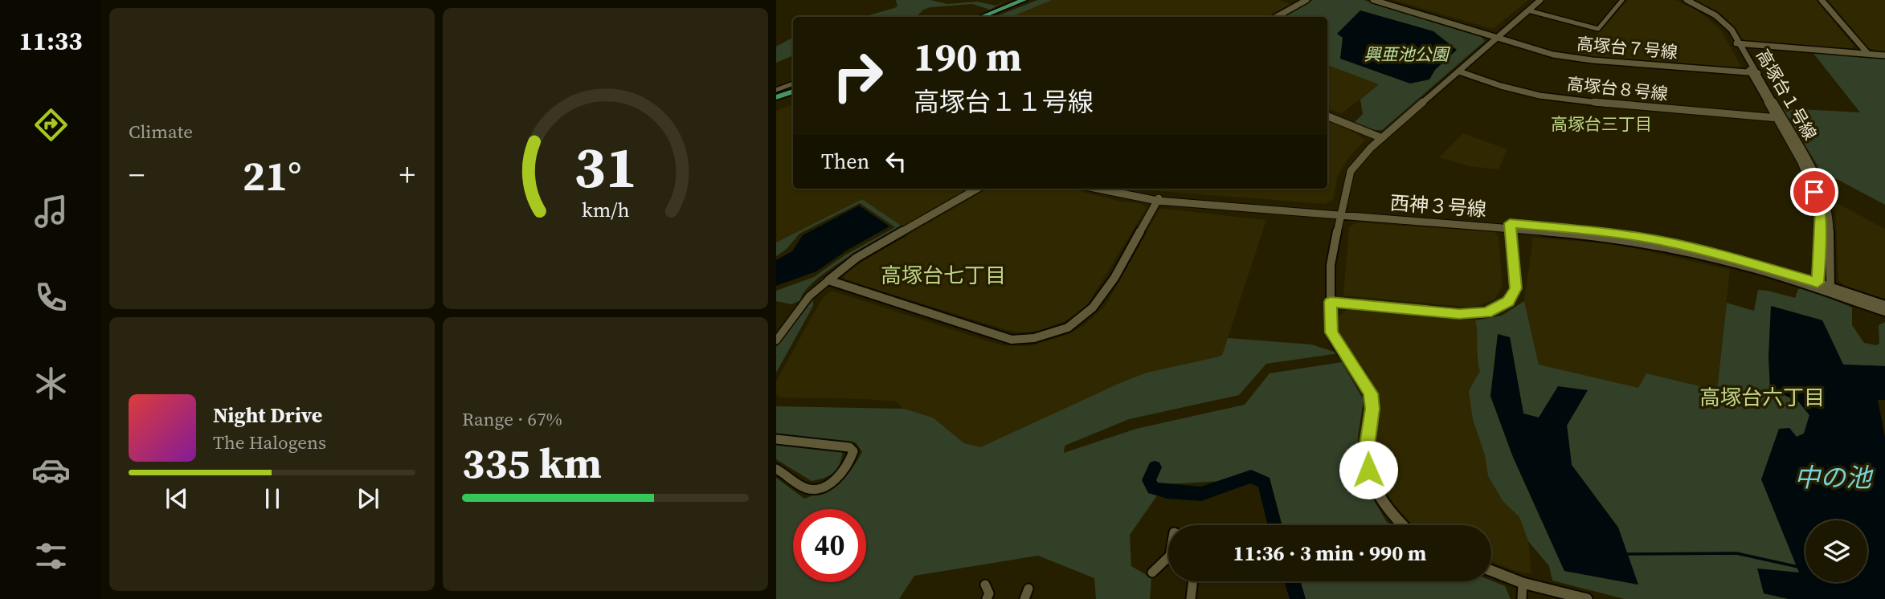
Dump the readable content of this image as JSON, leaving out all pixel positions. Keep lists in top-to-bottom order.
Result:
{
  "streets": {
    "street": [
      "高塚台７号線",
      "高塚台８号線",
      "高塚台１号線",
      "西神３号線"
    ]
  },
  "crossings": [
    ["高塚台７号線", "高塚台１号線"],
    ["高塚台８号線", "高塚台１号線"],
    ["高塚台１号線", "西神３号線"]
  ],
  "districts": ["高塚台三丁目", "高塚台七丁目", "高塚台六丁目"],
  "water": ["中の池"],
  "parks": ["興亜池公園"],
  "page": {
    "tabs": "11:33",
    "tile": [
      "Climate",
      ["Range · 67%", "335 km"]
    ],
    "turn": ["190 m", "高塚台１１号線"],
    "then": "Then",
    "heat": ["−", "21°", "+"],
    "song": ["Night Drive", "The Halogens"],
    "limit": "40",
    "trip": "11:36 · 3 min · 990 m",
    "gauge": ["31", "km/h"]
  }
}
